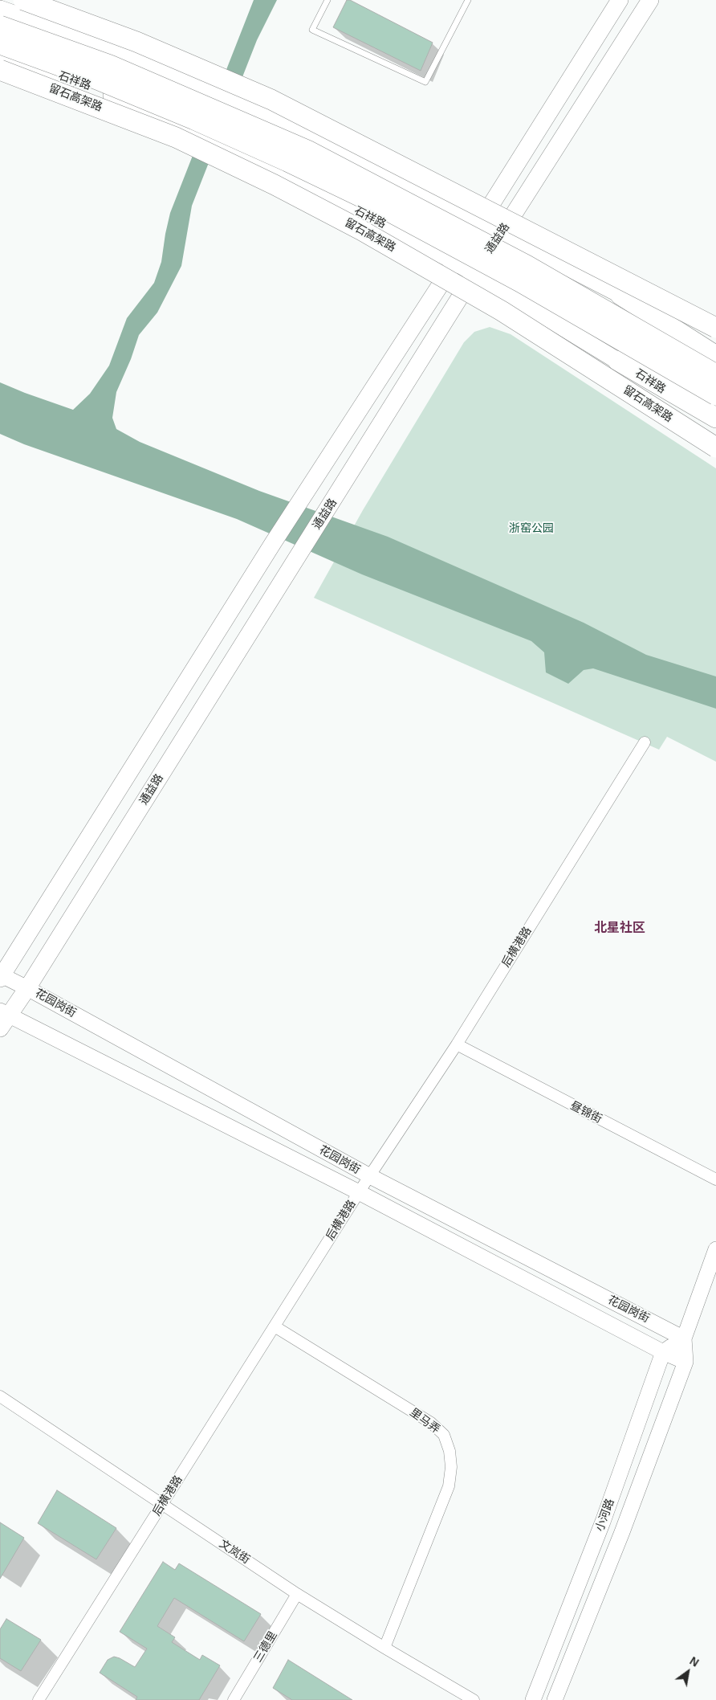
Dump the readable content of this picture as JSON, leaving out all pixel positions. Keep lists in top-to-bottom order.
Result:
{
  "streets": {
    "highway": ["留石高架路"],
    "main road": ["石祥路", "通益路"],
    "street": [
      "后横港路",
      "花园岗街",
      "昼锦街",
      "里马弄",
      "小河路",
      "文岚街",
      "三德里"
    ]
  },
  "crossings": [
    ["石祥路", "通益路"],
    ["通益路", "花园岗街"],
    ["后横港路", "花园岗街"],
    ["后横港路", "昼锦街"],
    ["后横港路", "里马弄"],
    ["后横港路", "文岚街"],
    ["花园岗街", "小河路"],
    ["里马弄", "文岚街"],
    ["文岚街", "三德里"]
  ],
  "districts": ["北星社区"],
  "parks": ["浙窑公园"],
  "north": "top right"
}
